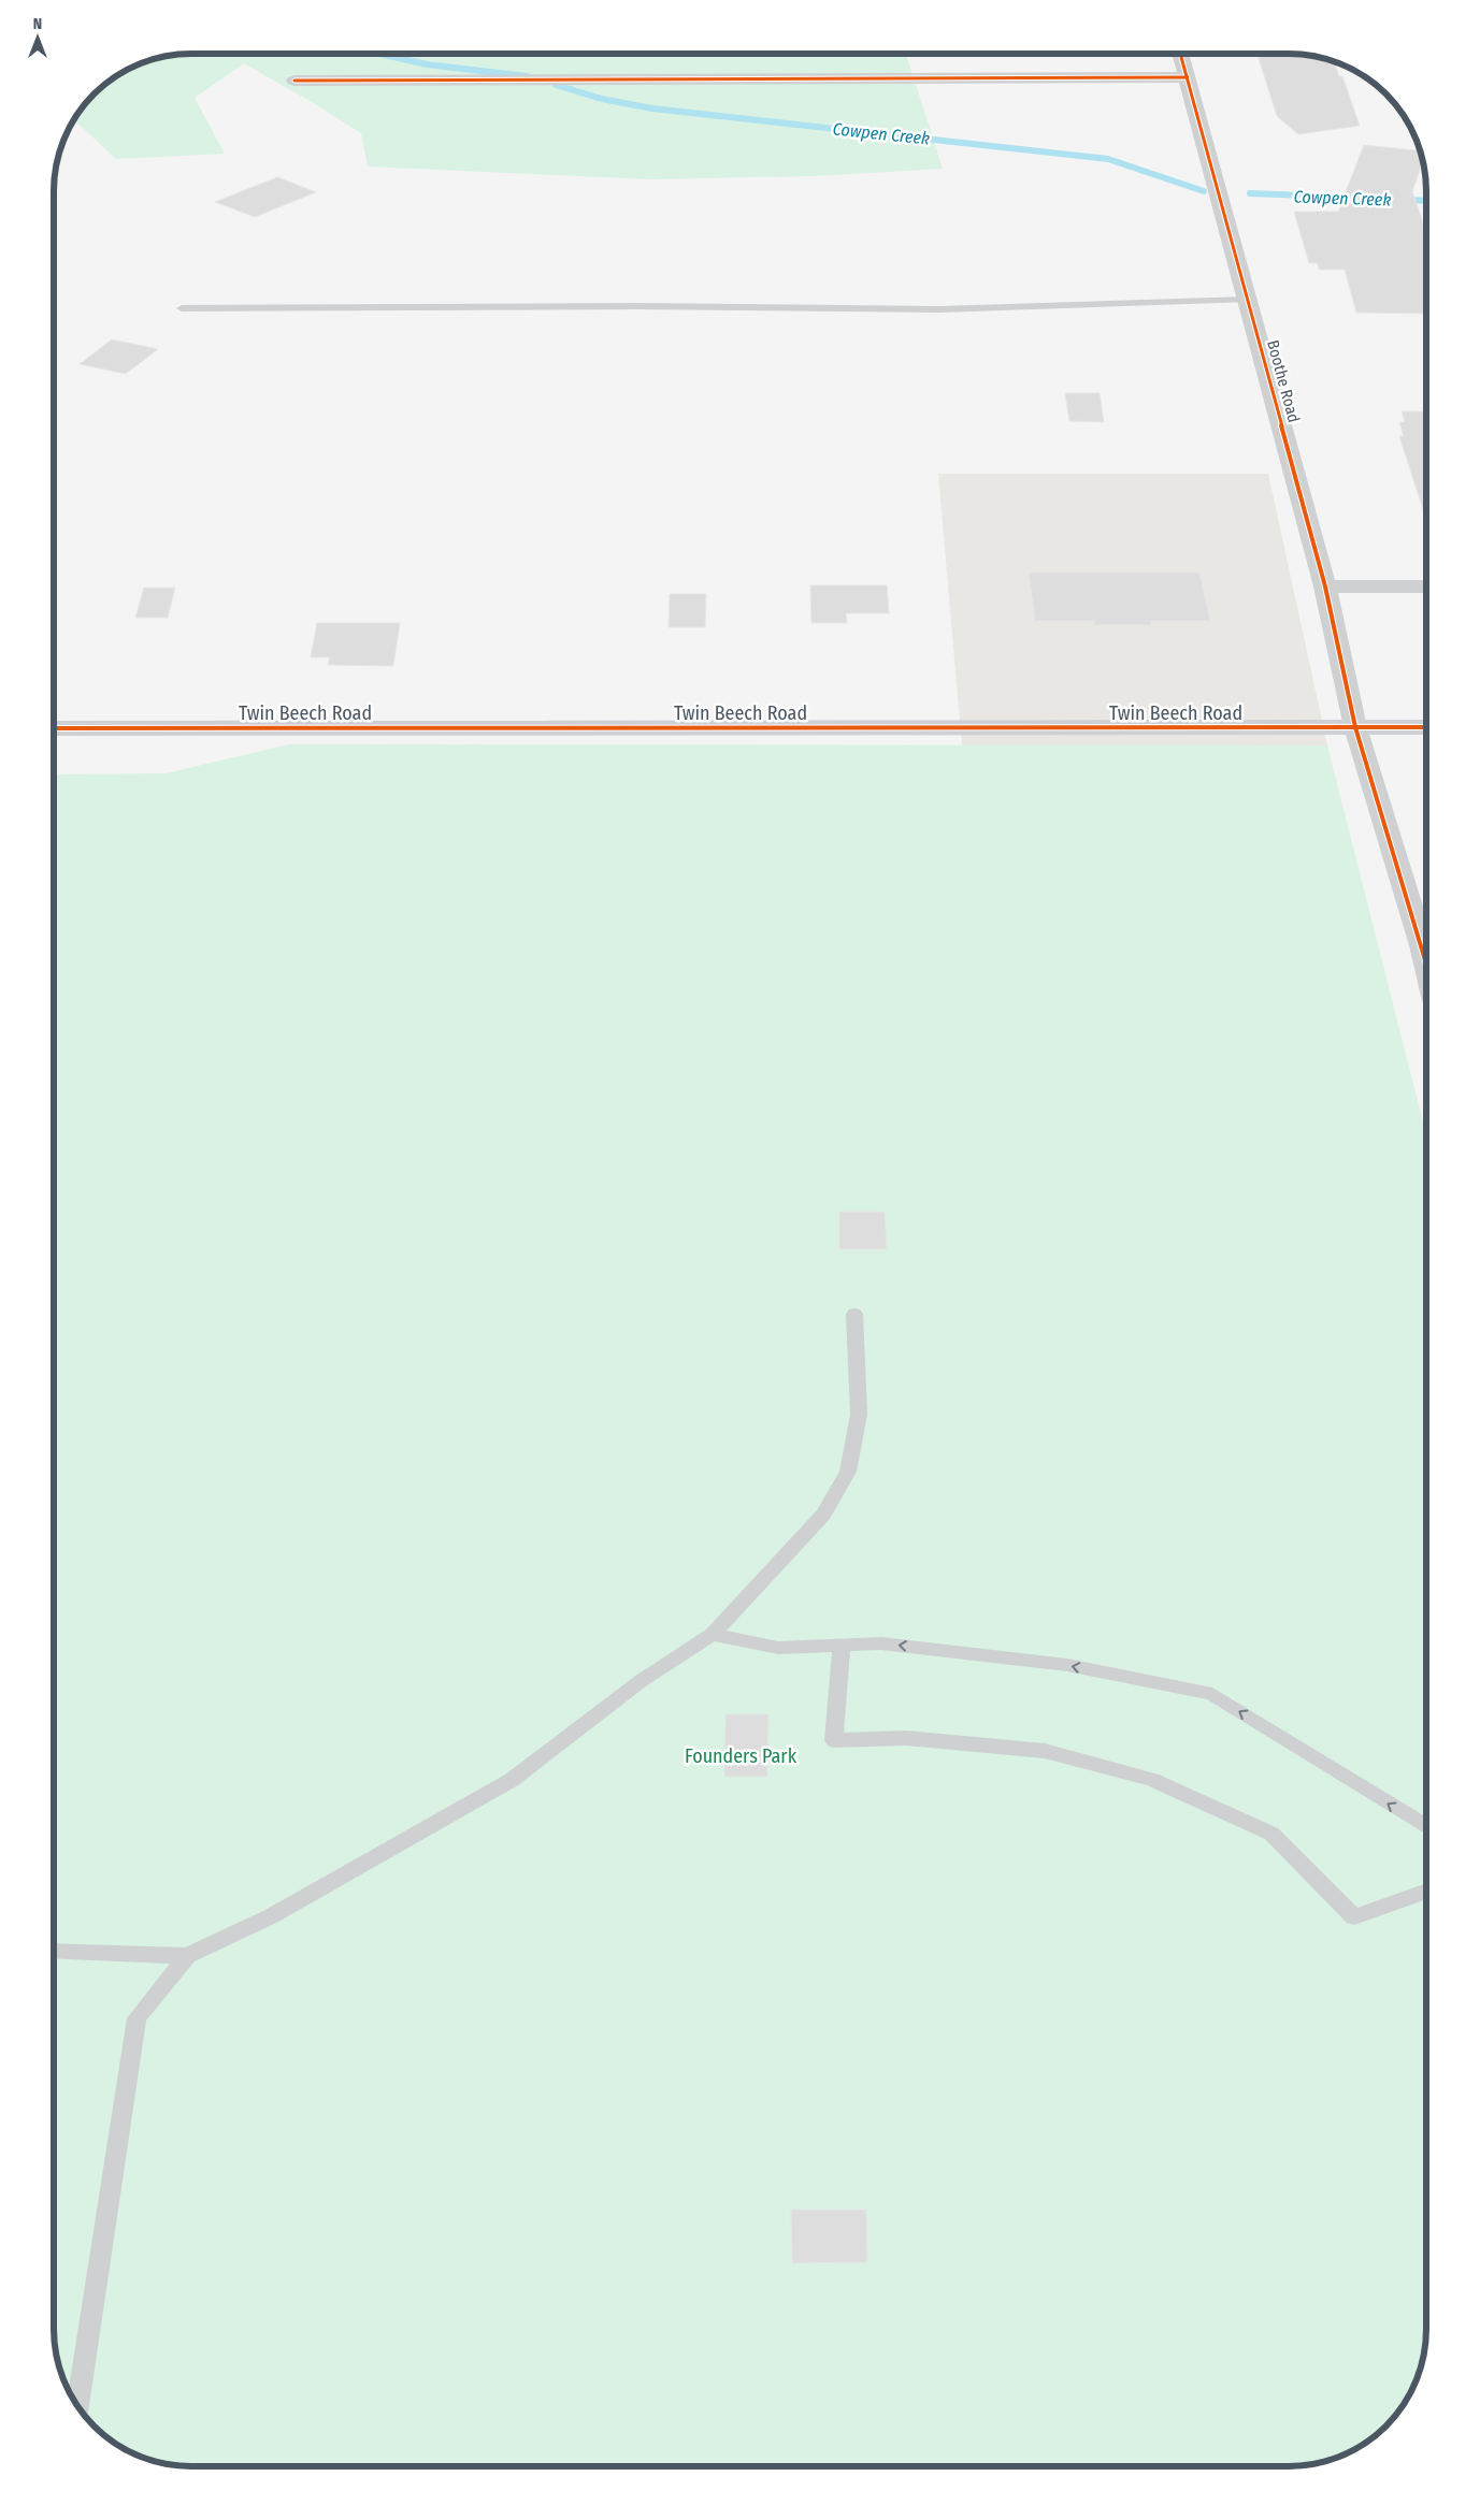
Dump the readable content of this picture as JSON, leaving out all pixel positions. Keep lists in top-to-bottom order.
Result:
{
  "streets": {
    "street": ["Boothe Road", "Twin Beech Road"]
  },
  "crossings": [
    ["Boothe Road", "Twin Beech Road"]
  ],
  "water": ["Cowpen Creek"],
  "parks": ["Founders Park"],
  "north": "top"
}
